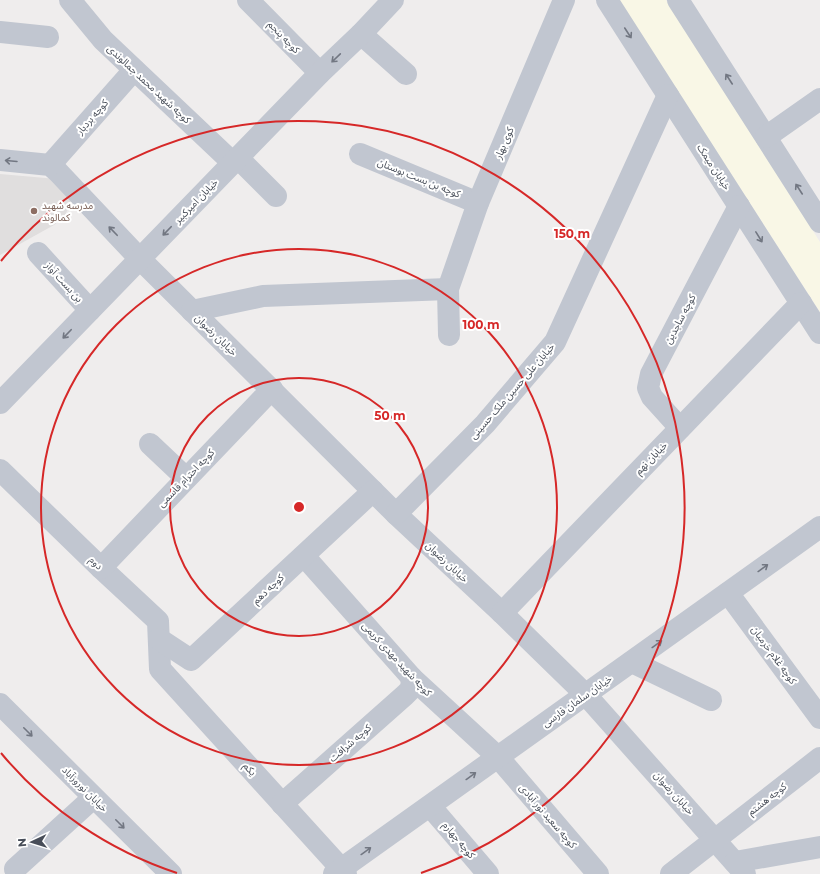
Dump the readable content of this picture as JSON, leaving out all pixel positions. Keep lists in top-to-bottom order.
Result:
{
  "streets": {
    "street": [
      "کوچه پنجم",
      "کوچه شهید محمد جمالوندی",
      "کوچه بردبار",
      "کوی بهار",
      "خیابان میمک",
      "کوچه بن بست بوستان",
      "خیابان امیرکبیر",
      "بن بست آواز",
      "کوچه ساجدین",
      "خیابان رضوان",
      "خیابان علی حسین ملک حسینی",
      "خیابان نهم",
      "کوچه احترام قاسمی",
      "دوم",
      "کوچه دهم",
      "کوچه غلام خرمیان",
      "کوچه شهید مهدی کریمی",
      "خیابان سلمان فارسی",
      "کوچه شرافت",
      "یکم",
      "خیابان نوروزآباد",
      "کوچه هشتم",
      "کوچه سعید نور آبادی",
      "کوچه چهارم"
    ]
  },
  "crossings": [
    ["کوچه پنجم", "خیابان امیرکبیر"],
    ["کوچه شهید محمد جمالوندی", "کوچه بردبار"],
    ["کوچه شهید محمد جمالوندی", "خیابان امیرکبیر"],
    ["کوچه بردبار", "خیابان رضوان"],
    ["کوی بهار", "کوچه بن بست بوستان"],
    ["خیابان میمک", "کوچه ساجدین"],
    ["خیابان میمک", "خیابان علی حسین ملک حسینی"],
    ["خیابان میمک", "خیابان نهم"],
    ["خیابان امیرکبیر", "بن بست آواز"],
    ["خیابان امیرکبیر", "خیابان رضوان"],
    ["کوچه ساجدین", "خیابان نهم"],
    ["خیابان رضوان", "خیابان علی حسین ملک حسینی"],
    ["خیابان رضوان", "خیابان نهم"],
    ["خیابان رضوان", "کوچه احترام قاسمی"],
    ["خیابان رضوان", "کوچه دهم"],
    ["خیابان رضوان", "خیابان سلمان فارسی"],
    ["خیابان رضوان", "کوچه هشتم"],
    ["کوچه احترام قاسمی", "دوم"],
    ["دوم", "کوچه دهم"],
    ["دوم", "یکم"],
    ["کوچه دهم", "کوچه شهید مهدی کریمی"],
    ["کوچه غلام خرمیان", "خیابان سلمان فارسی"],
    ["کوچه شهید مهدی کریمی", "خیابان سلمان فارسی"],
    ["کوچه شهید مهدی کریمی", "کوچه شرافت"],
    ["کوچه شهید مهدی کریمی", "کوچه سعید نور آبادی"],
    ["خیابان سلمان فارسی", "یکم"],
    ["خیابان سلمان فارسی", "کوچه سعید نور آبادی"],
    ["خیابان سلمان فارسی", "کوچه چهارم"],
    ["کوچه شرافت", "یکم"]
  ],
  "one_way": ["خیابان امیرکبیر", "خیابان سلمان فارسی", "خیابان نوروزآباد"],
  "places": ["مدرسه شهید کمالوند"],
  "north": "left",
  "rings": ["150 m", "100 m", "50 m"]
}
